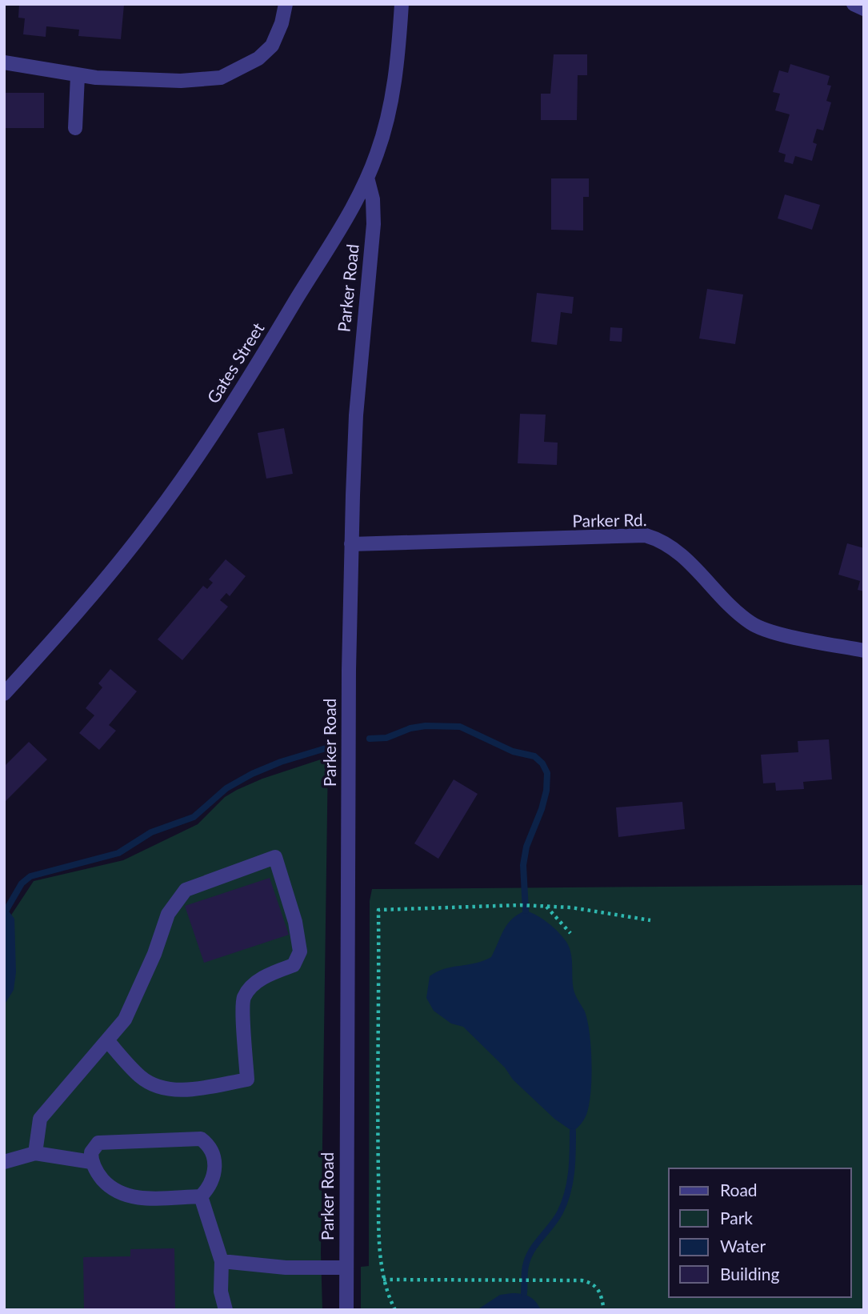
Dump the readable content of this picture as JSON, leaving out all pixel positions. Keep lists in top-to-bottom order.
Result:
{
  "streets": {
    "street": ["Parker Road", "Gates Street", "Parker Rd."]
  },
  "crossings": [
    ["Parker Road", "Gates Street"],
    ["Parker Road", "Parker Rd."]
  ],
  "legend": [
    "Road",
    "Park",
    "Water",
    "Building"
  ]
}
